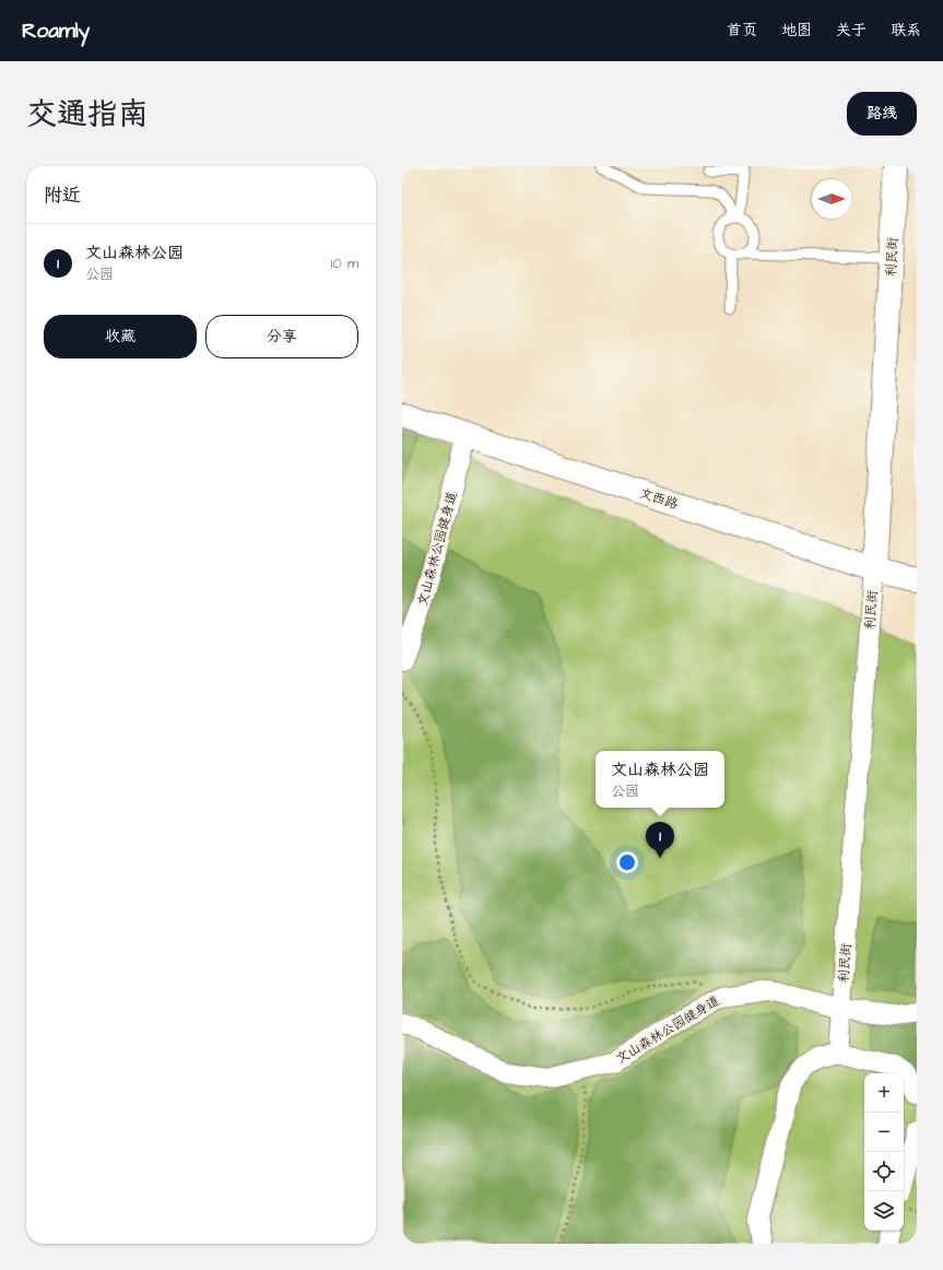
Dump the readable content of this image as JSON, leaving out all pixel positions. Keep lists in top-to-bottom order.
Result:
{
  "streets": {
    "street": ["利民街", "文西路", "文山森林公园健身道"]
  },
  "crossings": [
    ["利民街", "文西路"],
    ["利民街", "文山森林公园健身道"],
    ["文西路", "文山森林公园健身道"]
  ],
  "north": "right",
  "page": {
    "header": "Roamly",
    "nav": [
      "首页",
      "地图",
      "关于",
      "联系"
    ],
    "title": "交通指南",
    "buttons": [
      "路线",
      ["收藏", "分享"]
    ],
    "heading": "附近",
    "list": [
      {
        "mark": "1",
        "name": "文山森林公园",
        "note": "公园",
        "value": "10 m"
      }
    ],
    "popup": ["文山森林公园", "公园"],
    "pins": "1",
    "map_buttons": ["+", "−"]
  }
}
